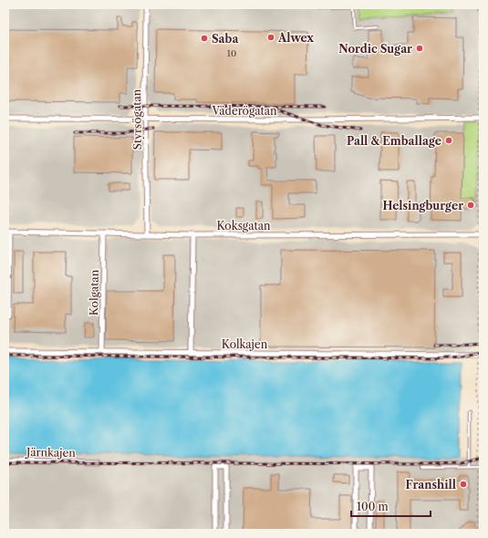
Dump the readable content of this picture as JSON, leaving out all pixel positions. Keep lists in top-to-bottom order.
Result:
{
  "streets": {
    "street": [
      "Väderögatan",
      "Styrsögatan",
      "Koksgatan",
      "Kolgatan",
      "Kolkajen",
      "Järnkajen"
    ]
  },
  "crossings": [
    ["Väderögatan", "Styrsögatan"],
    ["Styrsögatan", "Koksgatan"],
    ["Koksgatan", "Kolgatan"],
    ["Kolgatan", "Kolkajen"]
  ],
  "places": [
    "Alwex",
    "Saba",
    "Nordic Sugar",
    "Pall & Emballage",
    "Helsingburger",
    "Franshill"
  ],
  "house_numbers": ["10"],
  "scale_bar": "100 m"
}
